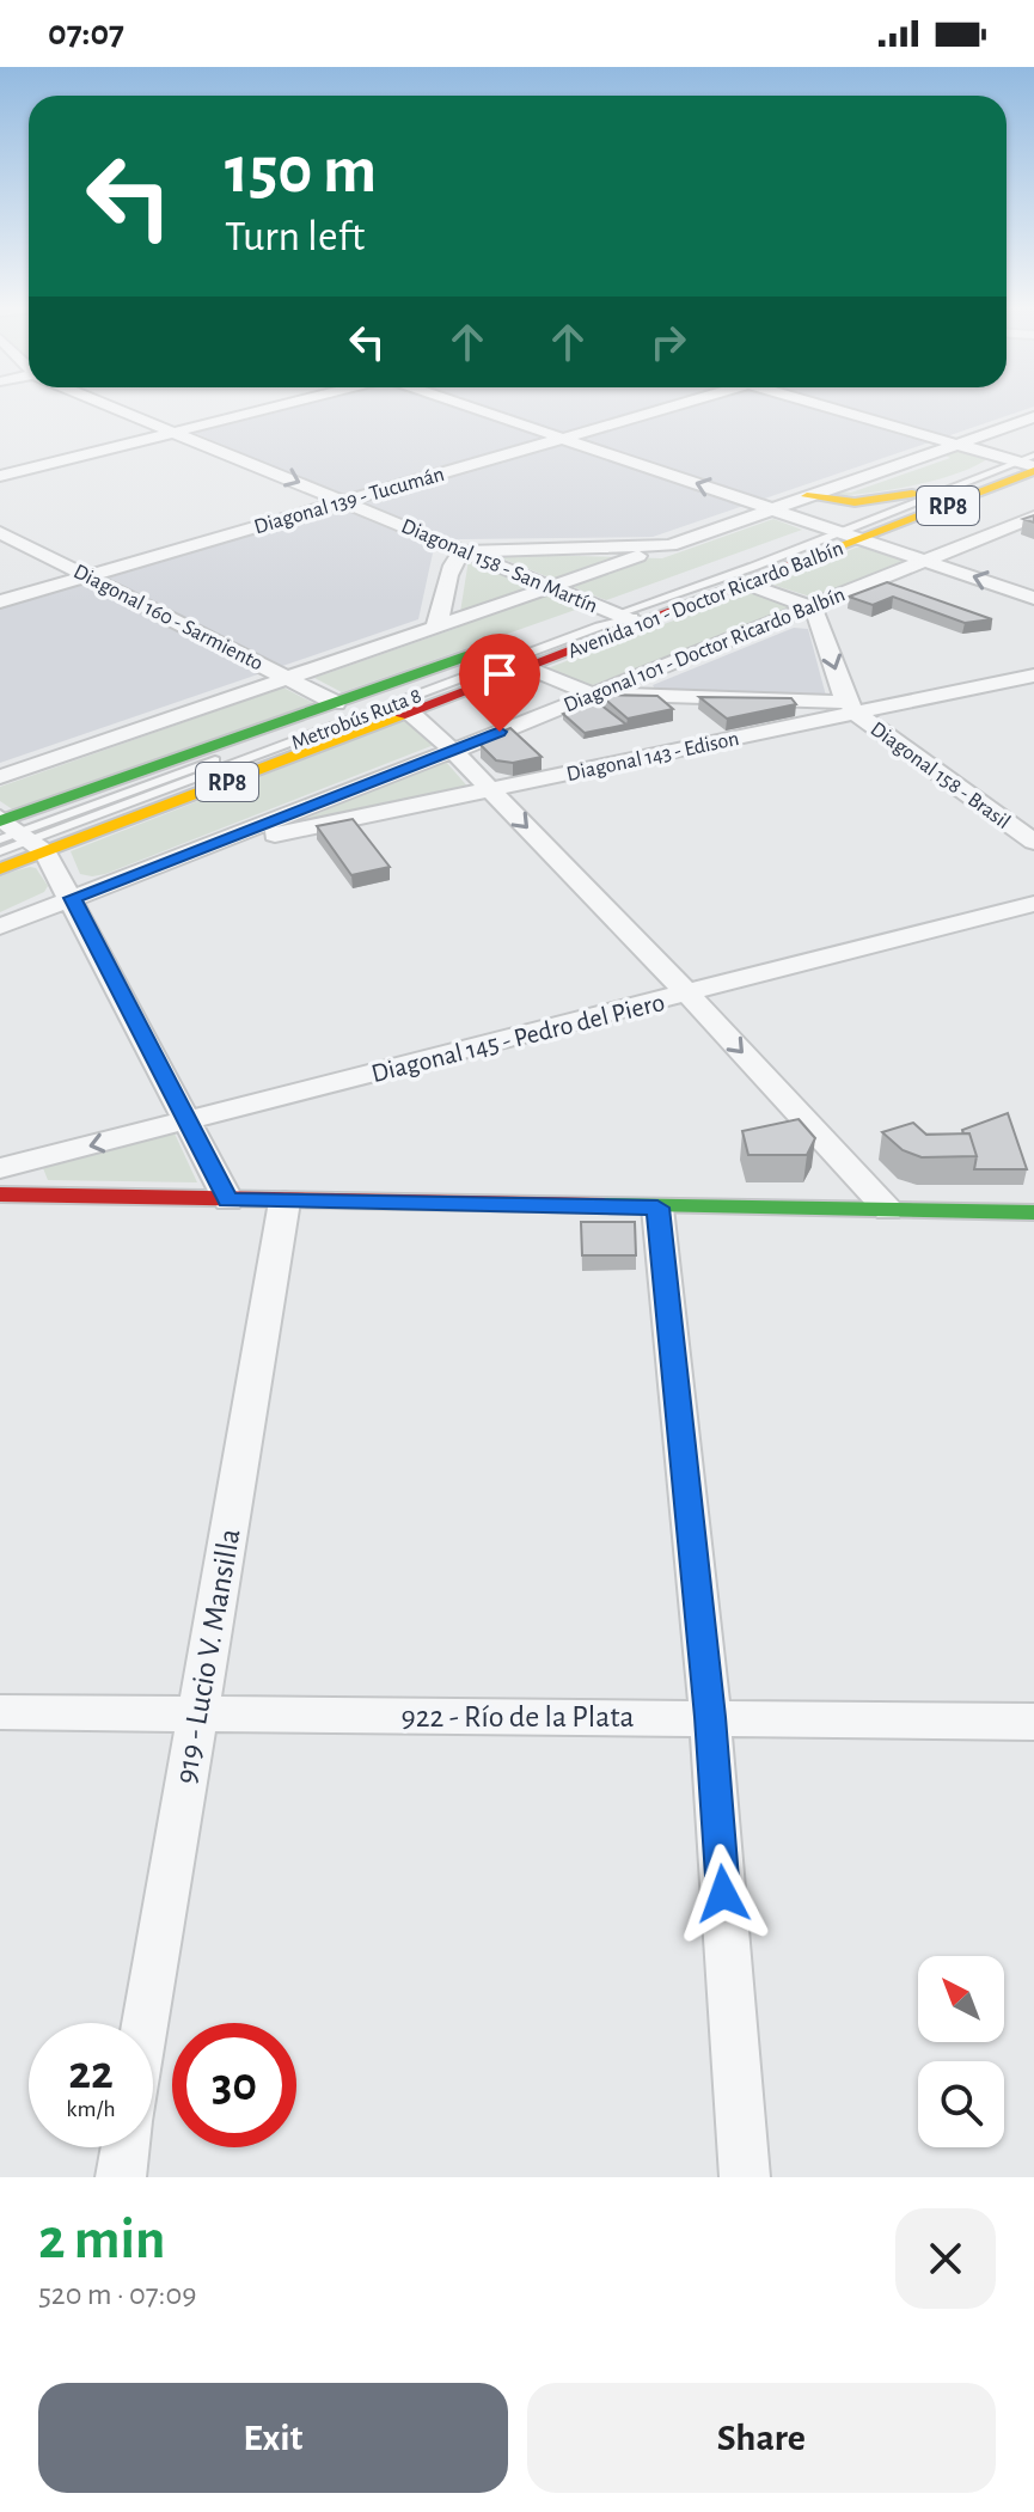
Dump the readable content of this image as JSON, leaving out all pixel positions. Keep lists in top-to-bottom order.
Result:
{
  "streets": {
    "main road": ["RP8", "Avenida 101 - Doctor Ricardo Balbín"],
    "street": [
      "Diagonal 139 - Tucumán",
      "Diagonal 158 - San Martín",
      "Diagonal 160 - Sarmiento",
      "Diagonal 101 - Doctor Ricardo Balbín",
      "Diagonal 143 - Edison",
      "Diagonal 158 - Brasil",
      "Diagonal 145 - Pedro del Piero",
      "919 - Lucio V. Mansilla",
      "922 - Río de la Plata"
    ],
    "lane": ["Metrobús Ruta 8"]
  },
  "crossings": [
    ["Diagonal 139 - Tucumán", "Diagonal 158 - San Martín"],
    ["Diagonal 139 - Tucumán", "Diagonal 160 - Sarmiento"],
    ["Diagonal 158 - San Martín", "Avenida 101 - Doctor Ricardo Balbín"],
    ["Diagonal 158 - San Martín", "Metrobús Ruta 8"],
    ["Avenida 101 - Doctor Ricardo Balbín", "Diagonal 160 - Sarmiento"],
    ["Avenida 101 - Doctor Ricardo Balbín", "Metrobús Ruta 8"],
    ["Diagonal 101 - Doctor Ricardo Balbín", "Diagonal 143 - Edison"],
    ["Diagonal 101 - Doctor Ricardo Balbín", "Diagonal 158 - Brasil"],
    ["Diagonal 143 - Edison", "Diagonal 158 - Brasil"],
    ["919 - Lucio V. Mansilla", "922 - Río de la Plata"]
  ],
  "north": "top left",
  "page": {
    "status": "07:07",
    "turn": ["150 m", "Turn left"],
    "speed": "22 km/h",
    "limit": "30",
    "heading": ["2 min", "520 m · 07:09"],
    "buttons": ["Exit", "Share"]
  }
}
